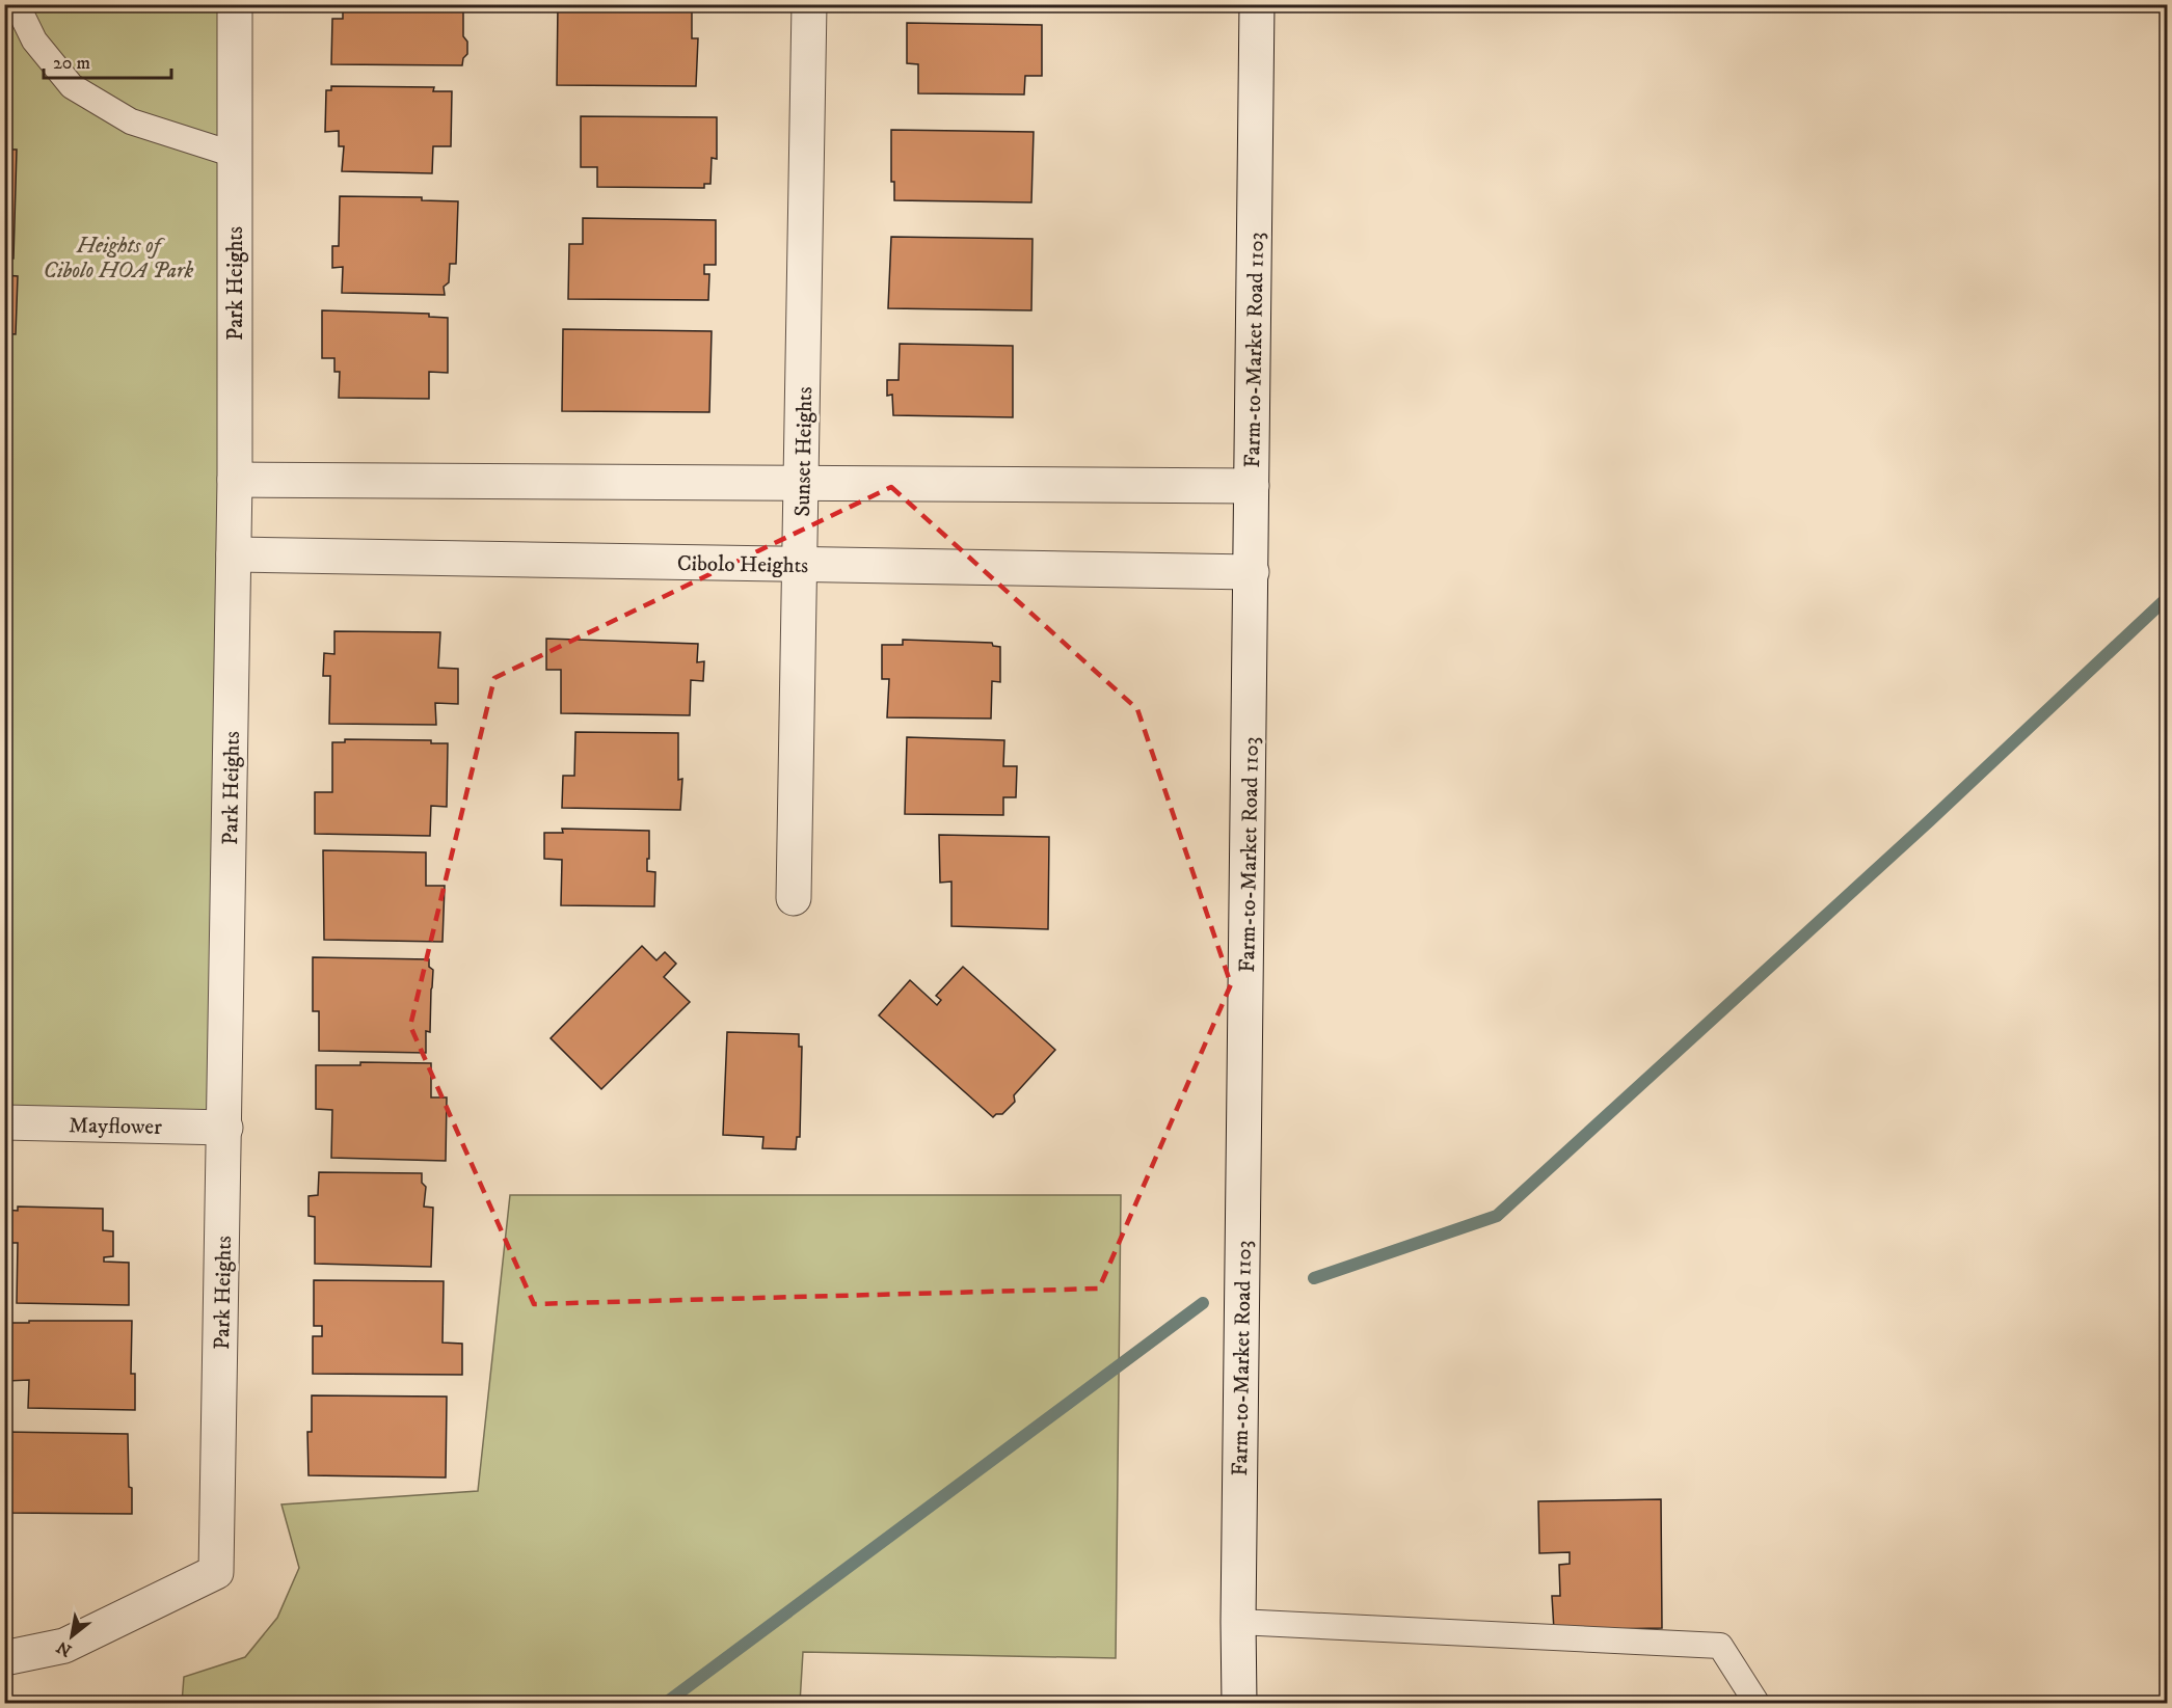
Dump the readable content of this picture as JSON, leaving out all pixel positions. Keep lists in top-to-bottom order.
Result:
{
  "streets": {
    "street": [
      "Park Heights",
      "Farm-to-Market Road 1103",
      "Sunset Heights",
      "Cibolo Heights",
      "Mayflower"
    ]
  },
  "crossings": [
    ["Park Heights", "Cibolo Heights"],
    ["Park Heights", "Mayflower"],
    ["Farm-to-Market Road 1103", "Cibolo Heights"],
    ["Sunset Heights", "Cibolo Heights"]
  ],
  "parks": ["Heights of Cibolo HOA Park"],
  "scale_bar": "20 m",
  "north": "bottom left"
}
